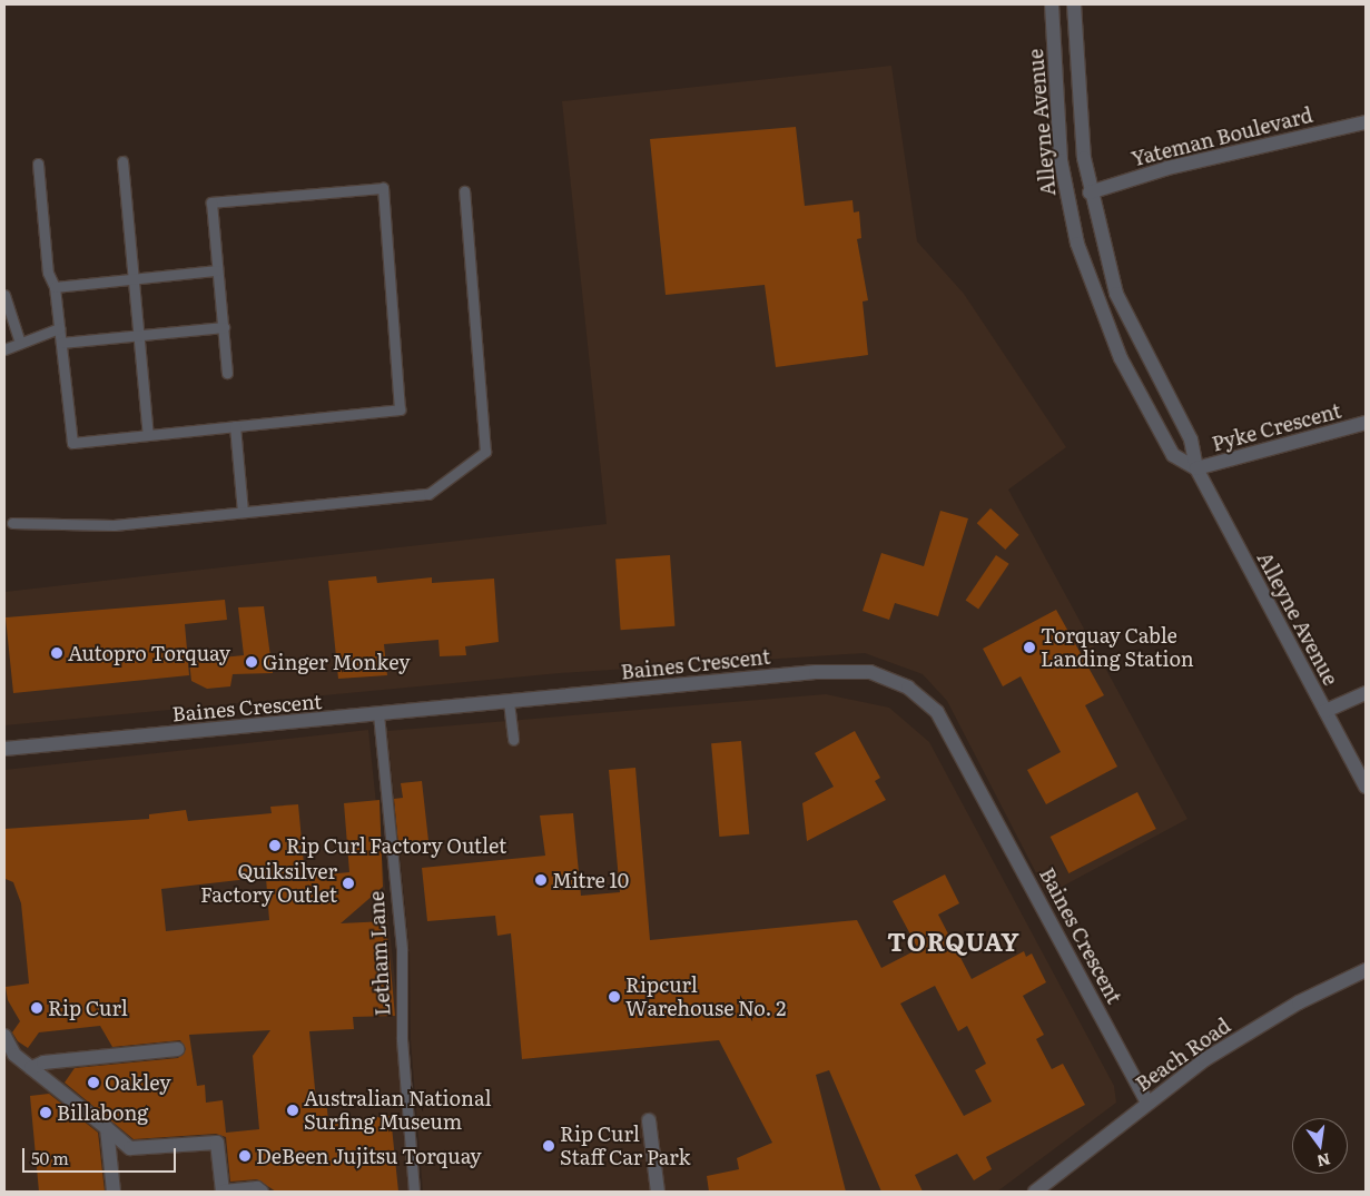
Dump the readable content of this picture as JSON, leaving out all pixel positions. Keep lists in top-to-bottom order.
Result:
{
  "streets": {
    "street": [
      "Alleyne Avenue",
      "Yateman Boulevard",
      "Pyke Crescent",
      "Baines Crescent",
      "Beach Road"
    ],
    "lane": ["Letham Lane"]
  },
  "crossings": [
    ["Alleyne Avenue", "Yateman Boulevard"],
    ["Alleyne Avenue", "Pyke Crescent"],
    ["Baines Crescent", "Letham Lane"],
    ["Baines Crescent", "Beach Road"]
  ],
  "districts": ["TORQUAY"],
  "places": [
    "Torquay Cable Landing Station",
    "Autopro Torquay",
    "Ginger Monkey",
    "Rip Curl Factory Outlet",
    "Mitre 10",
    "Quiksilver Factory Outlet",
    "Ripcurl Warehouse No. 2",
    "Rip Curl",
    "Oakley",
    "Australian National Surfing Museum",
    "Billabong",
    "Rip Curl Staff Car Park",
    "DeBeen Jujitsu Torquay"
  ],
  "scale_bar": "50 m",
  "north": "bottom"
}
